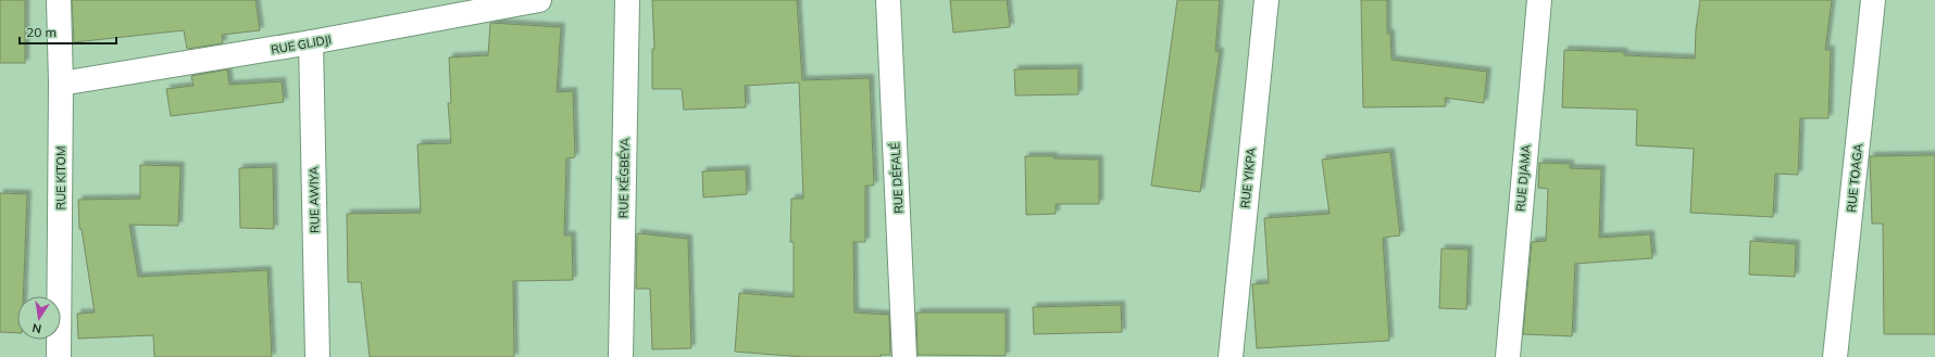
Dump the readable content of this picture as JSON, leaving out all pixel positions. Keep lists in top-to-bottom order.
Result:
{
  "streets": {
    "street": [
      "RUE GLIDJI",
      "RUE KITOM",
      "RUE KÉGBÉYA",
      "RUE DÉFALÉ",
      "RUE YIKPA",
      "RUE DJAMA",
      "RUE TOAGA",
      "RUE AWIYA"
    ]
  },
  "crossings": [
    ["RUE GLIDJI", "RUE KITOM"],
    ["RUE GLIDJI", "RUE AWIYA"]
  ],
  "scale_bar": "20 m",
  "north": "bottom"
}
